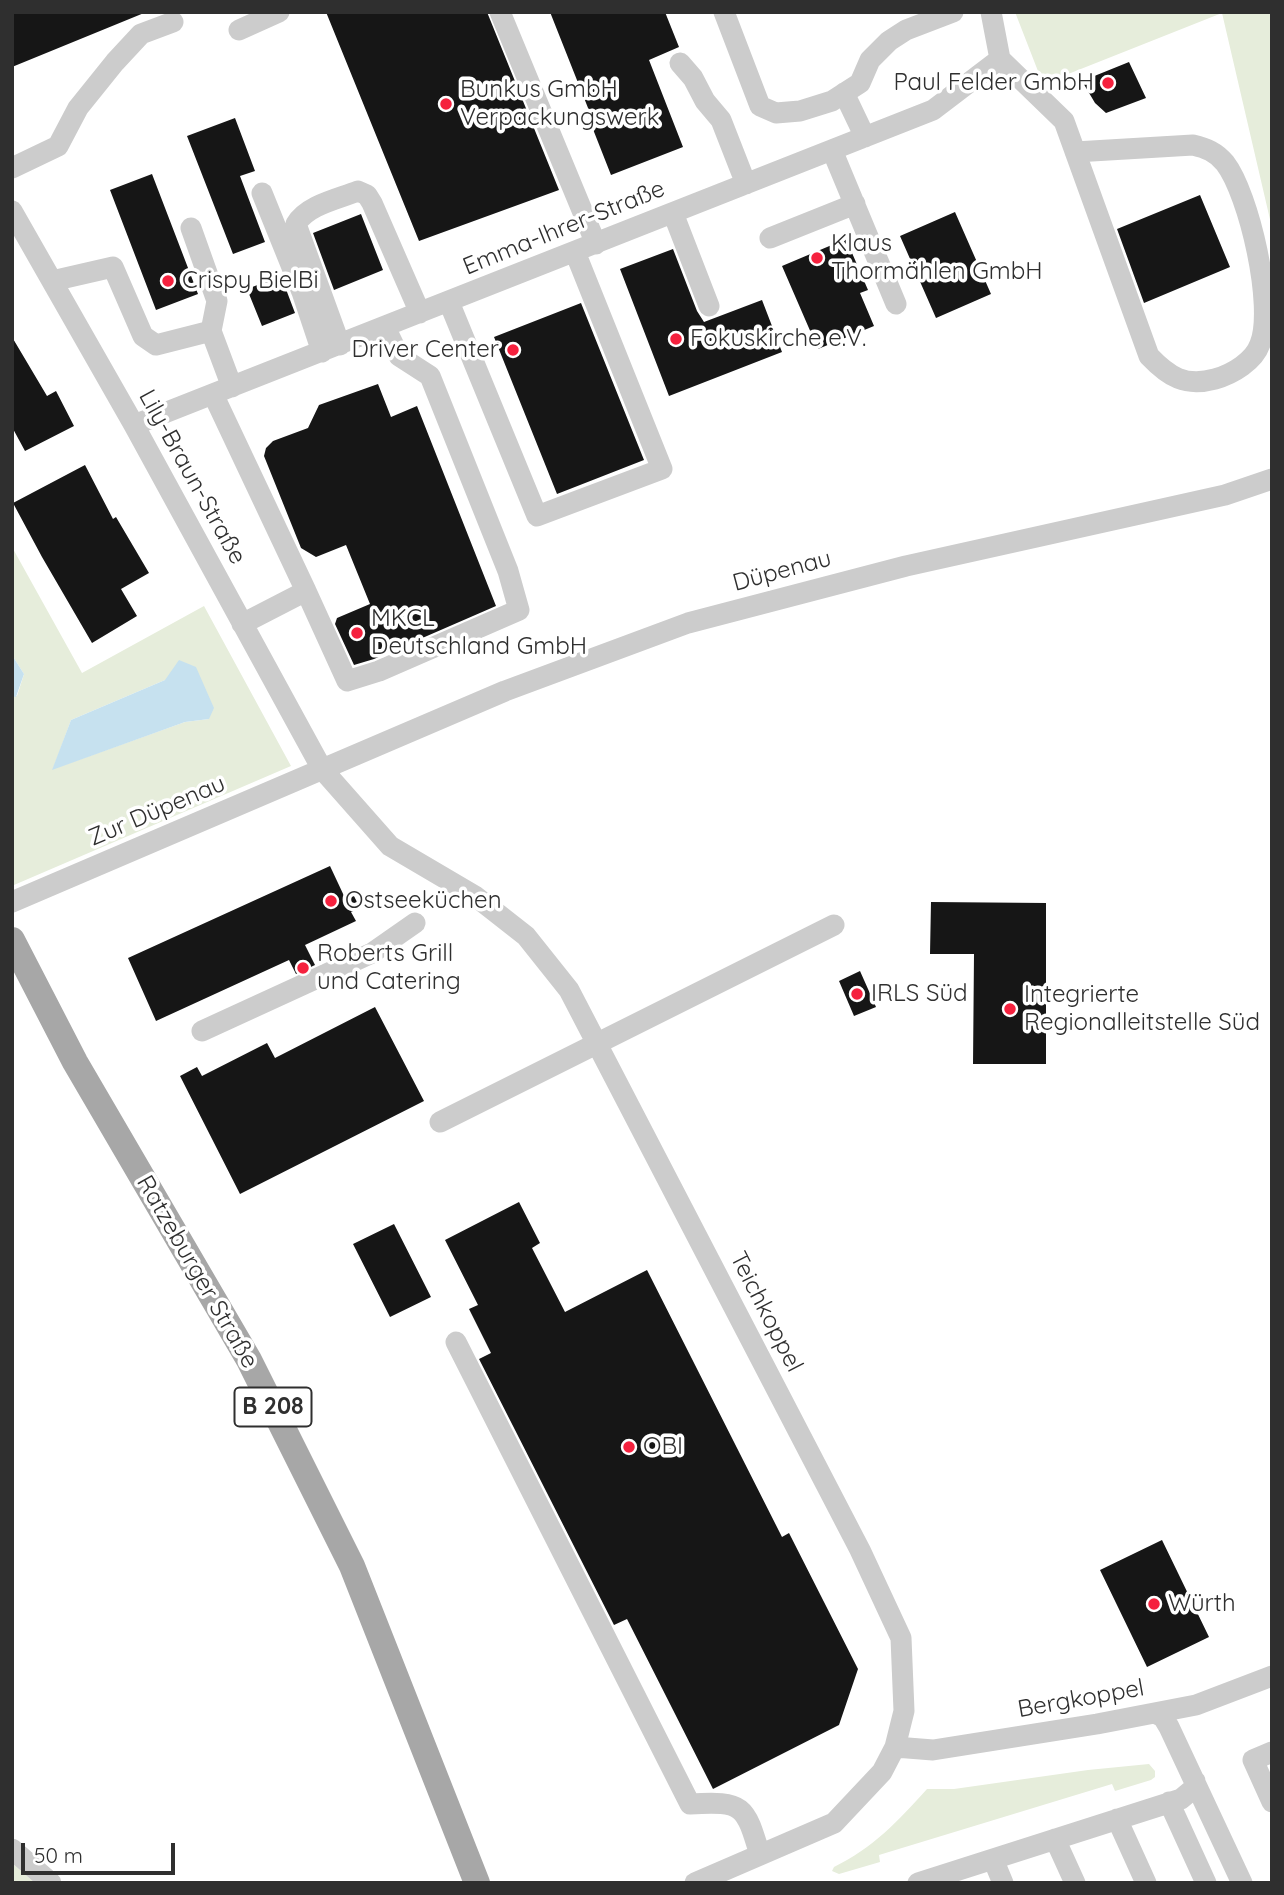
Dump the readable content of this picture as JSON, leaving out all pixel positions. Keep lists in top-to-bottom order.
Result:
{
  "streets": {
    "main road": ["Ratzeburger Straße", "B 208"],
    "street": [
      "Emma-Ihrer-Straße",
      "Lily-Braun-Straße",
      "Düpenau",
      "Zur Düpenau",
      "Teichkoppel",
      "Bergkoppel"
    ]
  },
  "crossings": [
    ["Emma-Ihrer-Straße", "Lily-Braun-Straße"],
    ["Lily-Braun-Straße", "Düpenau"],
    ["Lily-Braun-Straße", "Zur Düpenau"],
    ["Lily-Braun-Straße", "Teichkoppel"],
    ["Düpenau", "Zur Düpenau"],
    ["Düpenau", "Teichkoppel"],
    ["Zur Düpenau", "Teichkoppel"],
    ["Teichkoppel", "Bergkoppel"]
  ],
  "places": [
    "Paul Felder GmbH",
    "Bunkus GmbH Verpackungswerk",
    "Klaus Thormählen GmbH",
    "Crispy BielBi",
    "Fokuskirche e.V.",
    "Driver Center",
    "MKCL Deutschland GmbH",
    "Ostseeküchen",
    "Roberts Grill und Catering",
    "IRLS Süd",
    "Integrierte Regionalleitstelle Süd",
    "OBI",
    "Würth"
  ],
  "scale_bar": "50 m"
}
